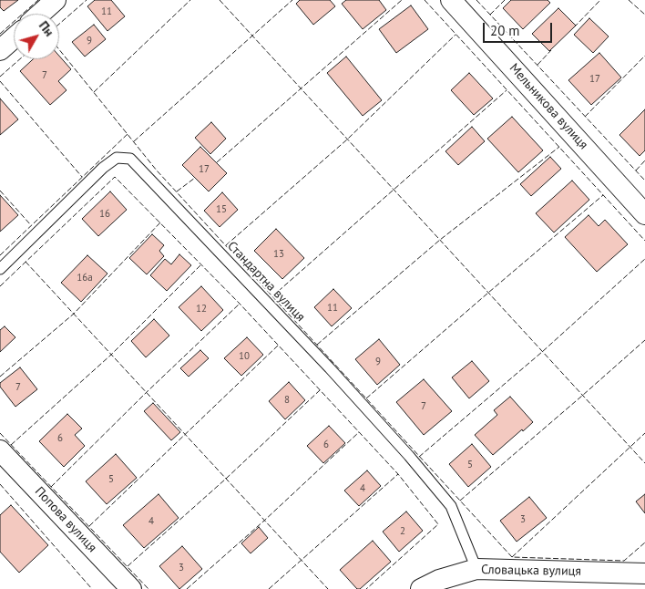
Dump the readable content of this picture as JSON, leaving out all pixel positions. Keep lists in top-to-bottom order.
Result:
{
  "streets": {
    "street": ["Мельникова вулиця", "Попова вулиця", "Словацька вулиця"],
    "lane": ["Стандартна вулиця"]
  },
  "crossings": [
    ["Стандартна вулиця", "Словацька вулиця"]
  ],
  "house_numbers": [
    "11",
    "9",
    "7",
    "17",
    "17",
    "15",
    "16",
    "13",
    "16а",
    "11",
    "12",
    "10",
    "9",
    "7",
    "8",
    "7",
    "6",
    "6",
    "5",
    "5",
    "4",
    "3",
    "4",
    "2",
    "3"
  ],
  "scale_bar": "20 m",
  "north": "top right"
}
